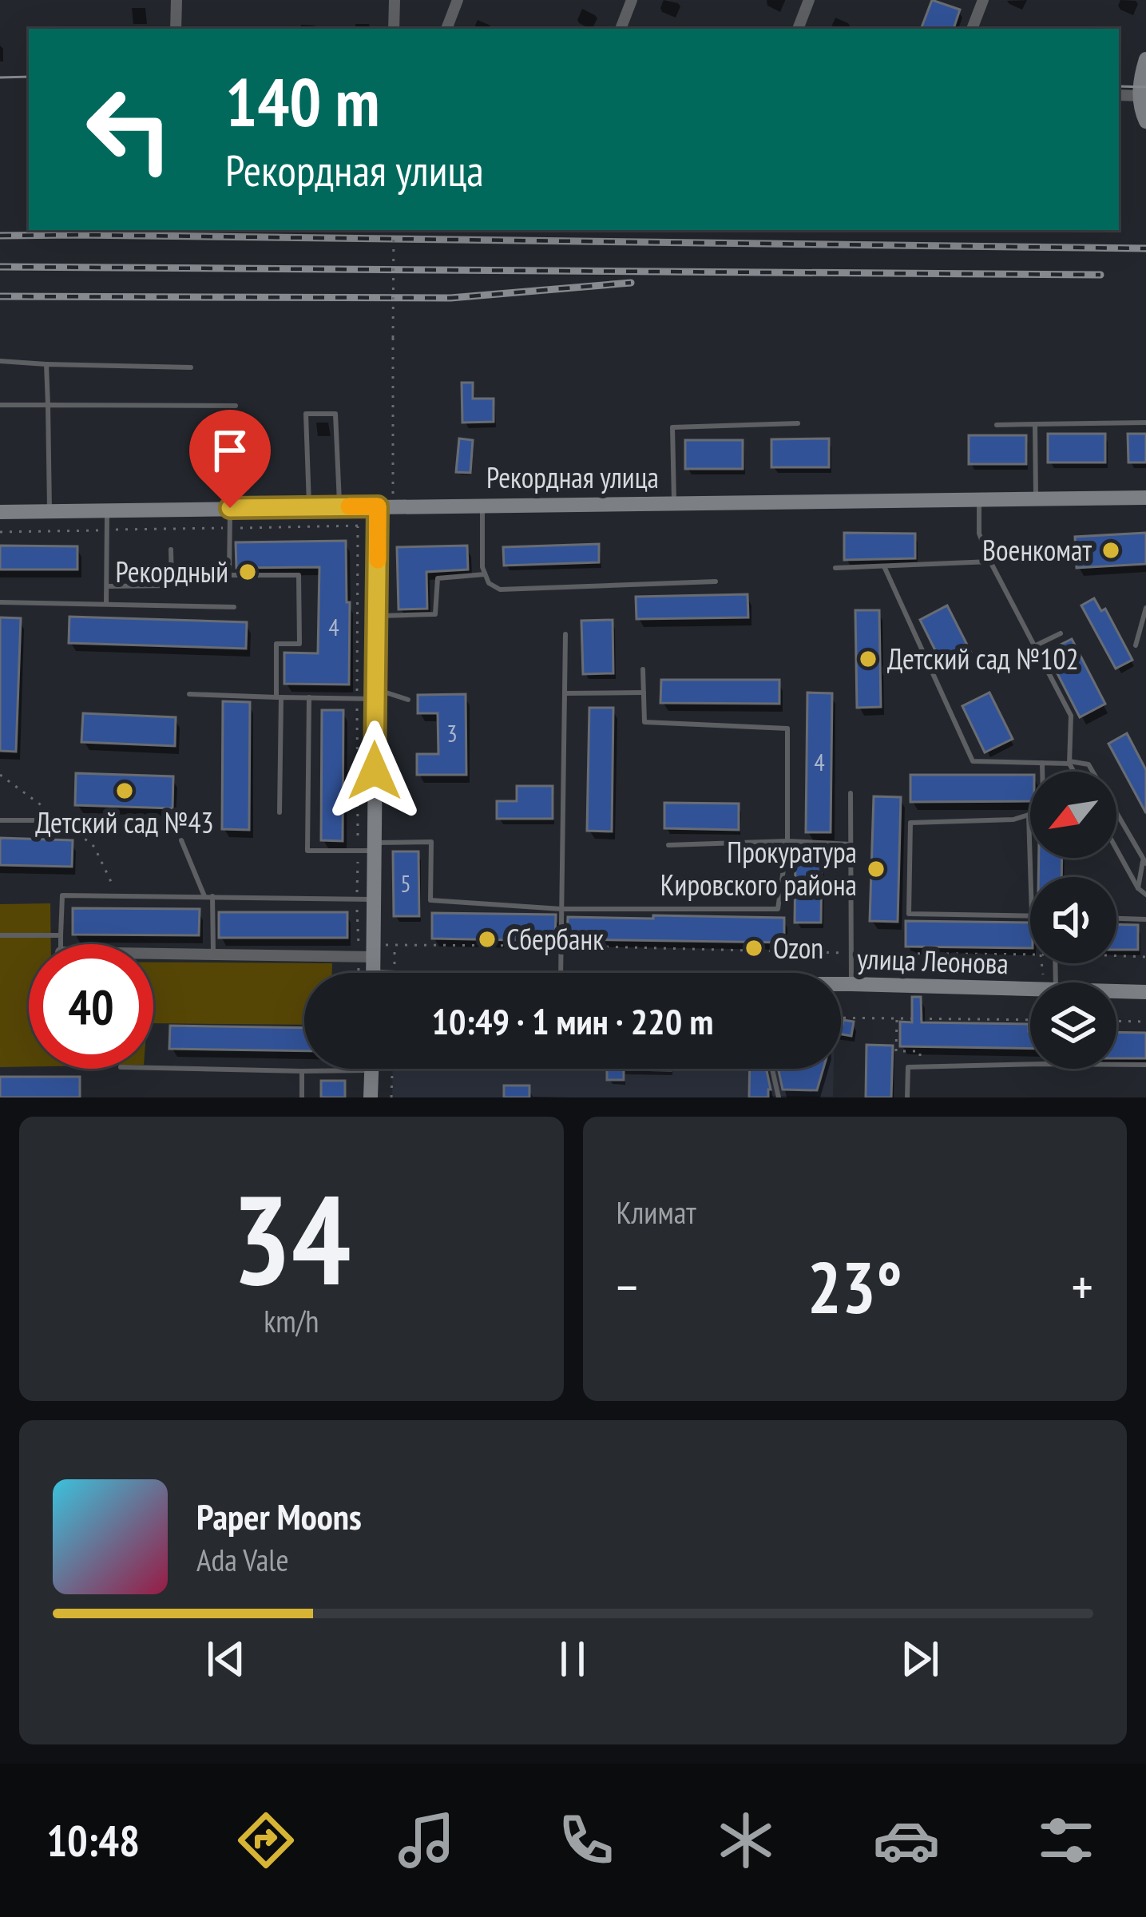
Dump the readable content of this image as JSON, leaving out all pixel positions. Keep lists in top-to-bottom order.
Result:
{
  "streets": {
    "street": ["Рекордная улица", "улица Леонова"]
  },
  "places": [
    "Военкомат",
    "Рекордный",
    "Детский сад №102",
    "Детский сад №43",
    "Прокуратура Кировского района",
    "Сбербанк",
    "Ozon"
  ],
  "house_numbers": [
    "4",
    "3",
    "4",
    "5"
  ],
  "north": "bottom left",
  "page": {
    "turn": ["140 m", "Рекордная улица"],
    "limit": "40",
    "trip": "10:49 · 1 мин · 220 m",
    "tile": [
      ["34", "km/h"],
      "Климат"
    ],
    "heat": ["−", "23°", "+"],
    "song": ["Paper Moons", "Ada Vale"],
    "tabs": "10:48"
  }
}
